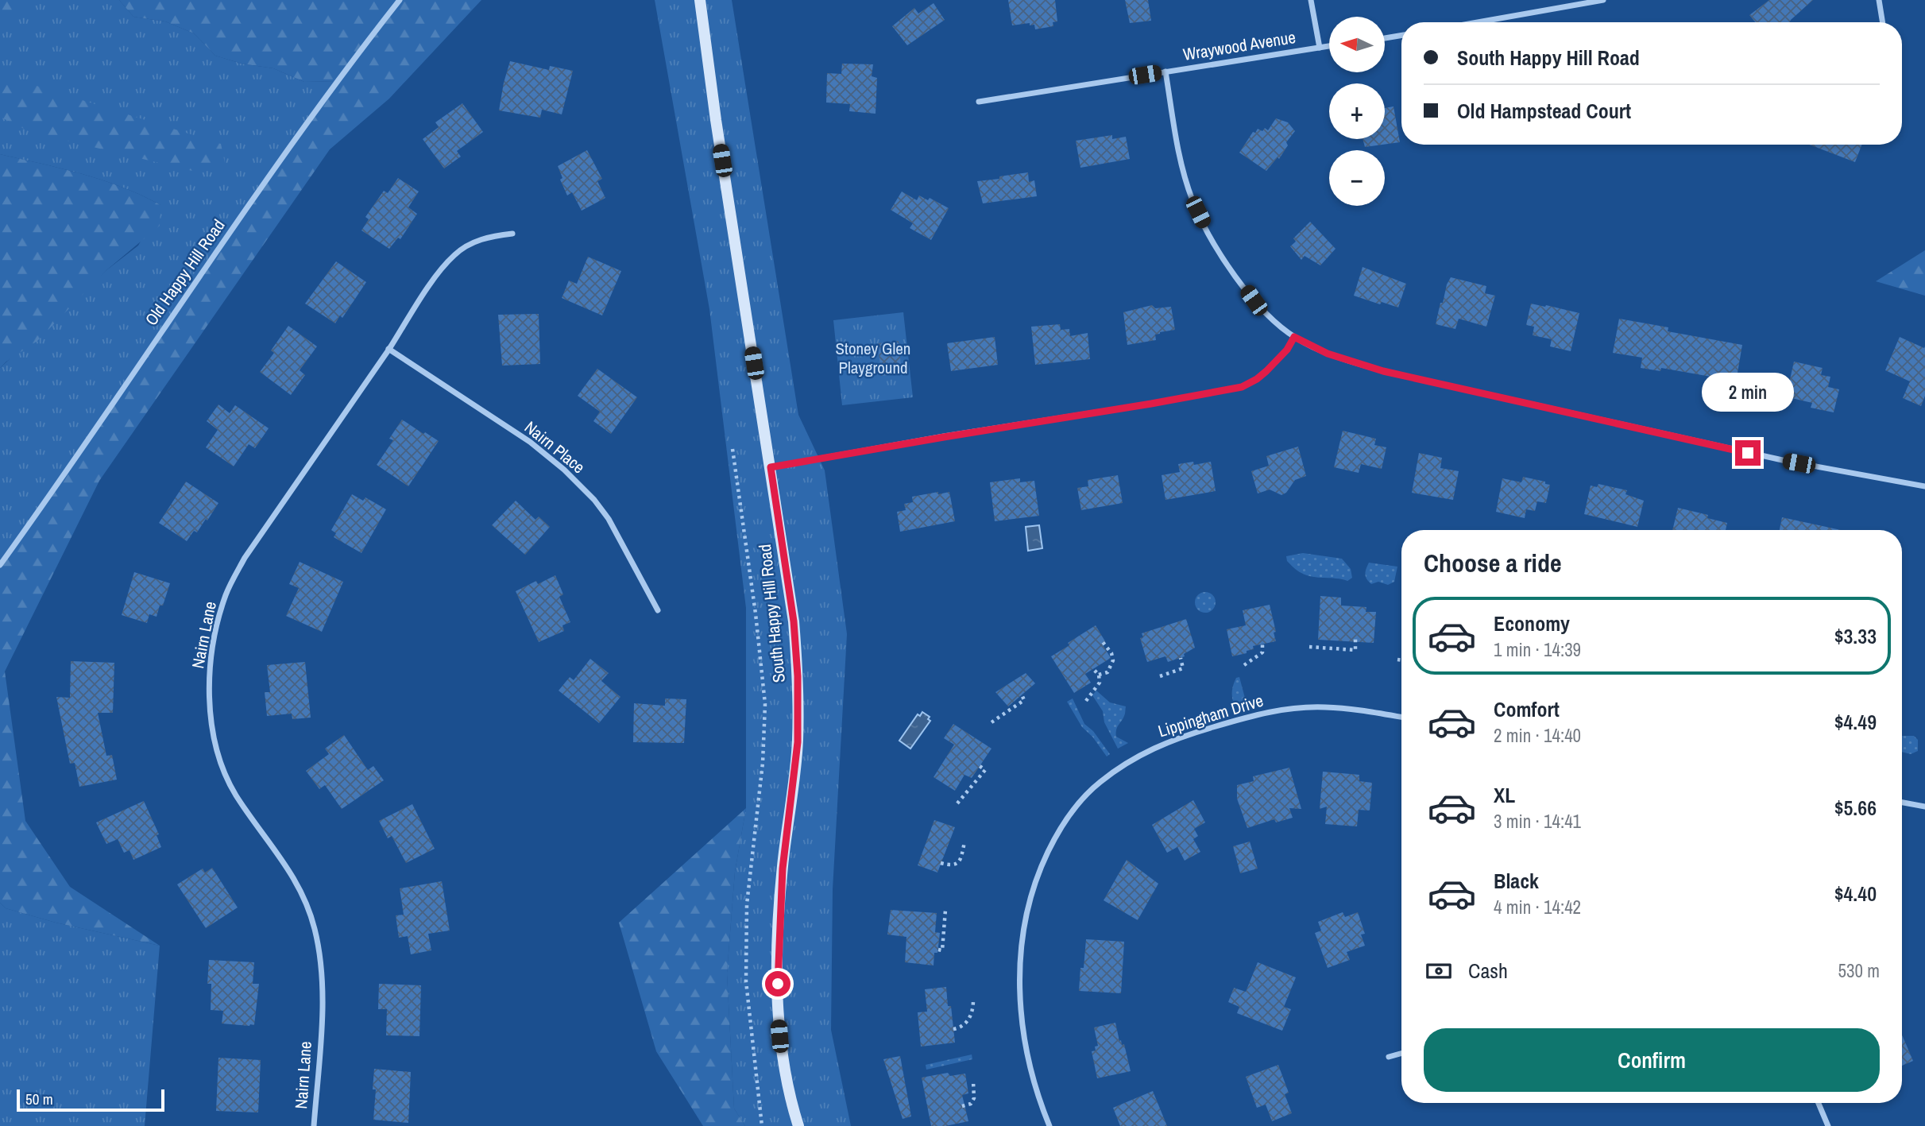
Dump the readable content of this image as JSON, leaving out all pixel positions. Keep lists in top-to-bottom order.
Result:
{
  "streets": {
    "street": [
      "Wraywood Avenue",
      "Old Happy Hill Road",
      "Nairn Place",
      "South Happy Hill Road",
      "Nairn Lane",
      "Lippingham Drive"
    ]
  },
  "crossings": [
    ["Nairn Place", "Nairn Lane"]
  ],
  "parks": ["Stoney Glen Playground"],
  "scale_bar": "50 m",
  "north": "left",
  "page": {
    "map_buttons": ["+", "−"],
    "banner": ["South Happy Hill Road", "Old Hampstead Court"],
    "bubble": "2 min",
    "heading": "Choose a ride",
    "list": [
      {
        "name": "Economy",
        "note": "1 min · 14:39",
        "value": "$3.33"
      },
      {
        "name": "Comfort",
        "note": "2 min · 14:40",
        "value": "$4.49"
      },
      {
        "name": "XL",
        "note": "3 min · 14:41",
        "value": "$5.66"
      },
      {
        "name": "Black",
        "note": "4 min · 14:42",
        "value": "$4.40"
      }
    ],
    "pay": ["Cash", "530 m"],
    "buttons": "Confirm",
    "scale": "50 m"
  }
}
